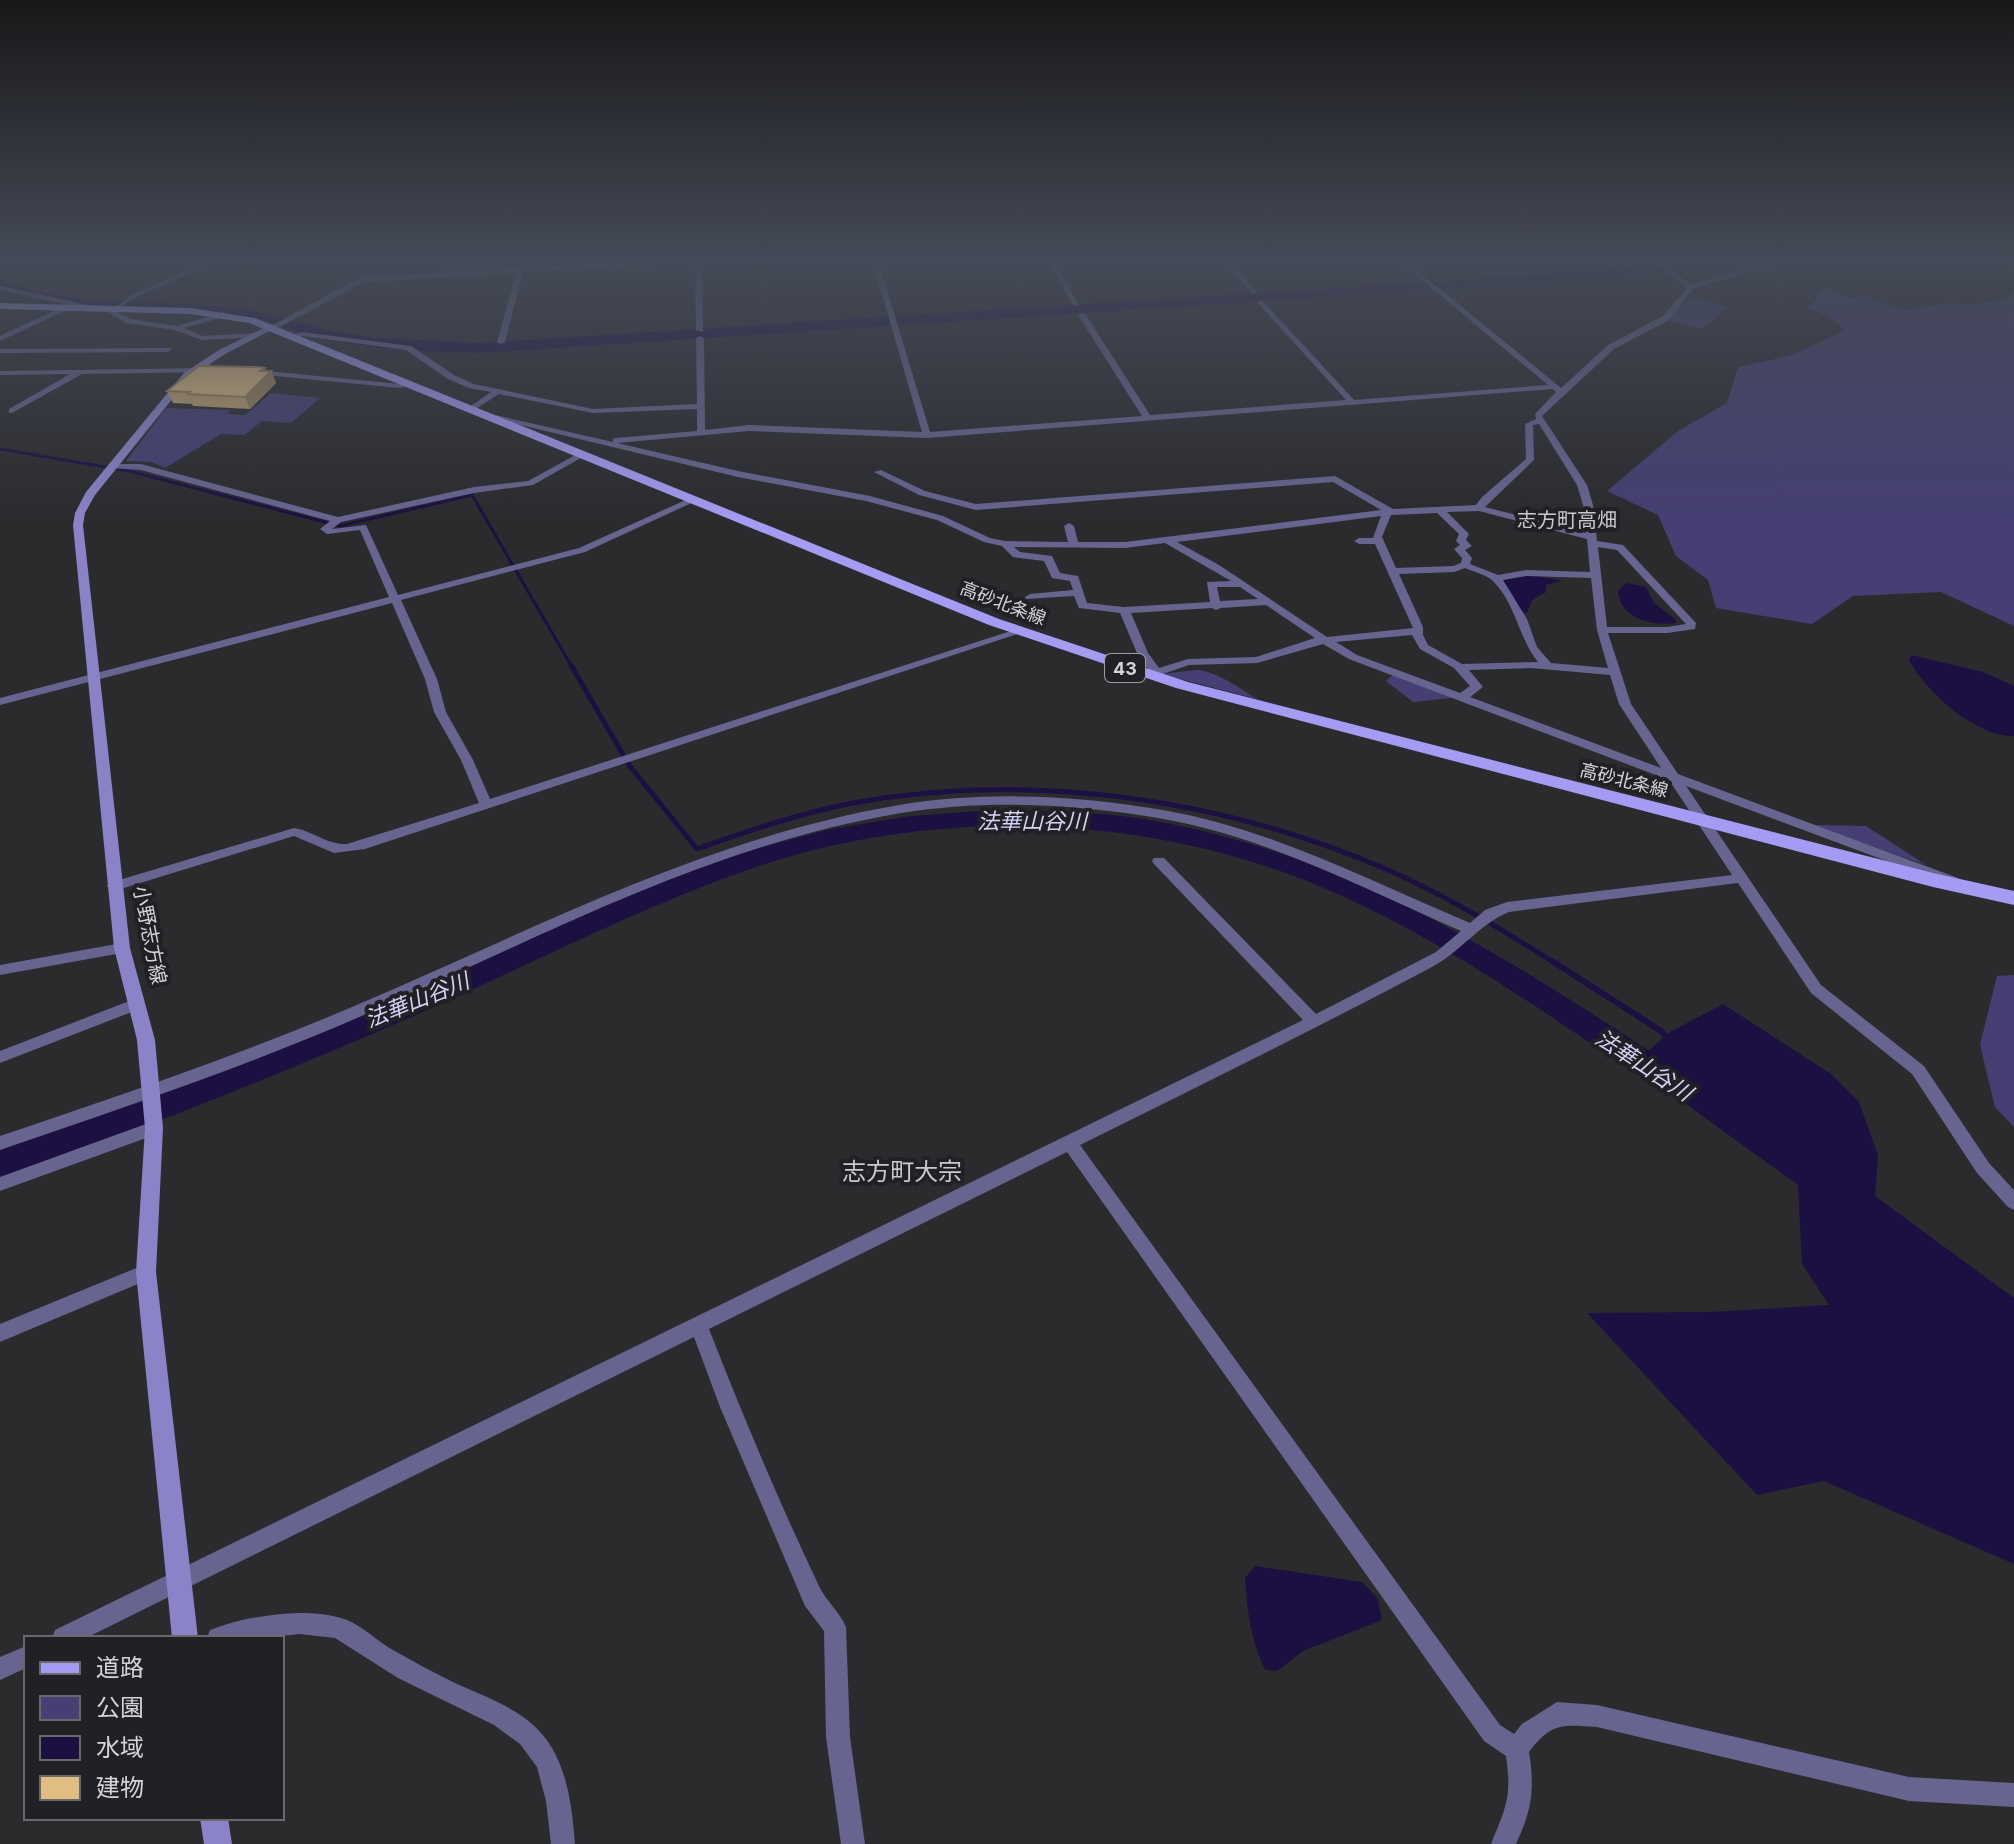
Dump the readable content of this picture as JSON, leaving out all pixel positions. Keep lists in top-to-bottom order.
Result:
{
  "streets": {
    "main road": ["高砂北条線", "43", "小野志方線"]
  },
  "districts": ["志方町高畑", "志方町大宗"],
  "water": ["法華山谷川"],
  "legend": [
    "道路",
    "公園",
    "水域",
    "建物"
  ]
}
